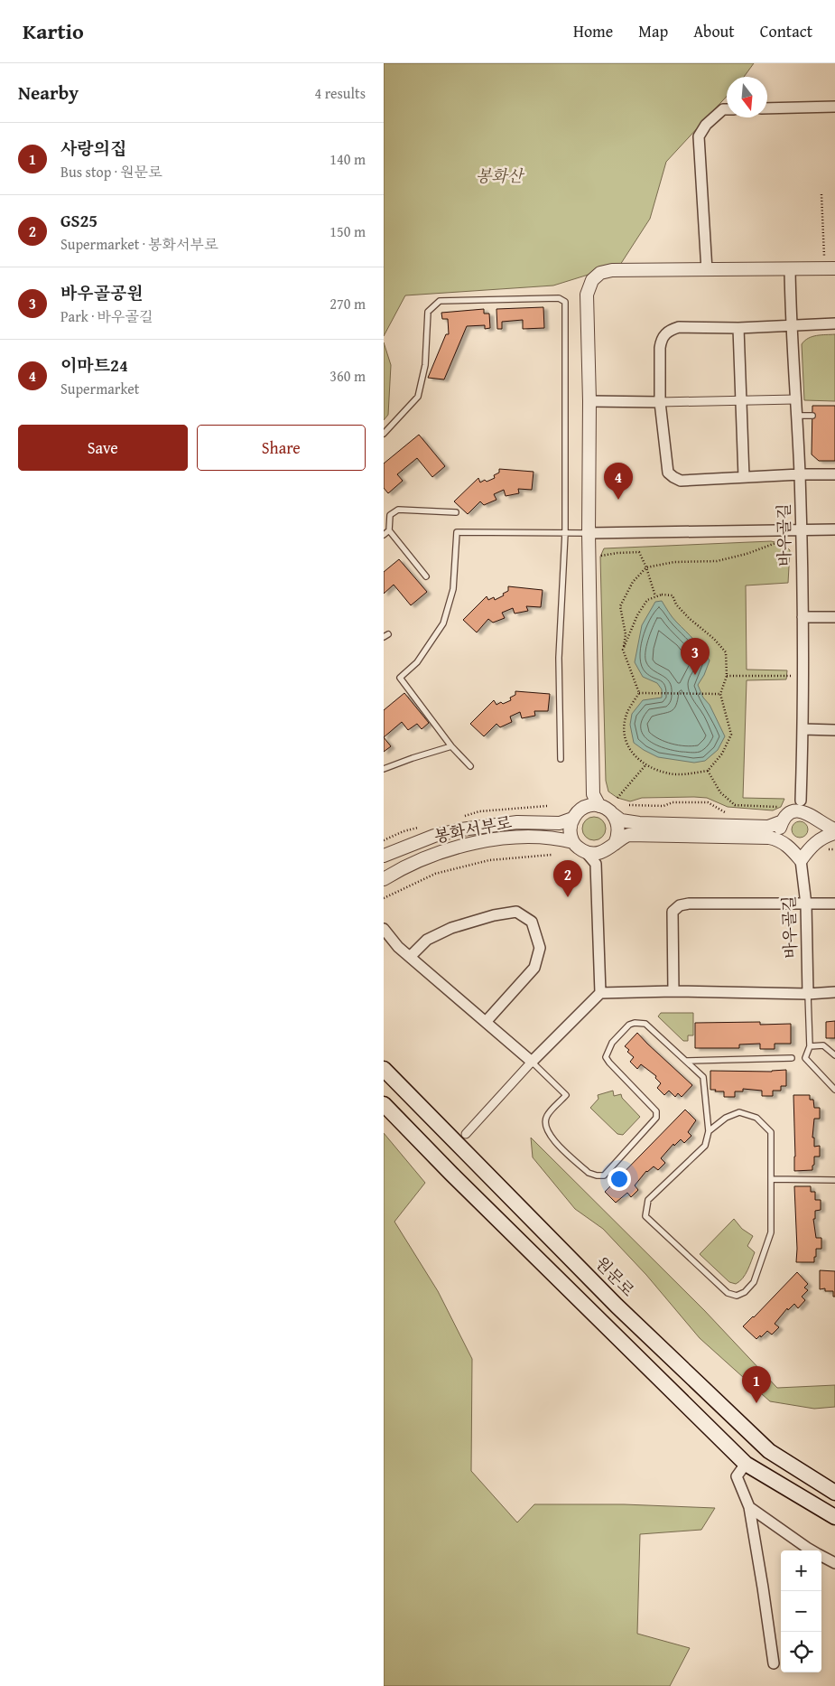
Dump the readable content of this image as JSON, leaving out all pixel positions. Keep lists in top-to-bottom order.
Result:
{
  "streets": {
    "main road": ["원문로"],
    "street": ["바우골길", "봉화서부로"]
  },
  "parks": ["봉화산"],
  "north": "bottom",
  "page": {
    "header": "Kartio",
    "nav": [
      "Home",
      "Map",
      "About",
      "Contact"
    ],
    "heading": ["Nearby", "4 results"],
    "list": [
      {
        "mark": "1",
        "name": "사랑의집",
        "note": "Bus stop · 원문로",
        "value": "140 m"
      },
      {
        "mark": "2",
        "name": "GS25",
        "note": "Supermarket · 봉화서부로",
        "value": "150 m"
      },
      {
        "mark": "3",
        "name": "바우골공원",
        "note": "Park · 바우골길",
        "value": "270 m"
      },
      {
        "mark": "4",
        "name": "이마트24",
        "note": "Supermarket",
        "value": "360 m"
      }
    ],
    "buttons": ["Save", "Share"],
    "pins": [
      "4",
      "3",
      "2",
      "1"
    ],
    "map_buttons": ["+", "−"]
  }
}
